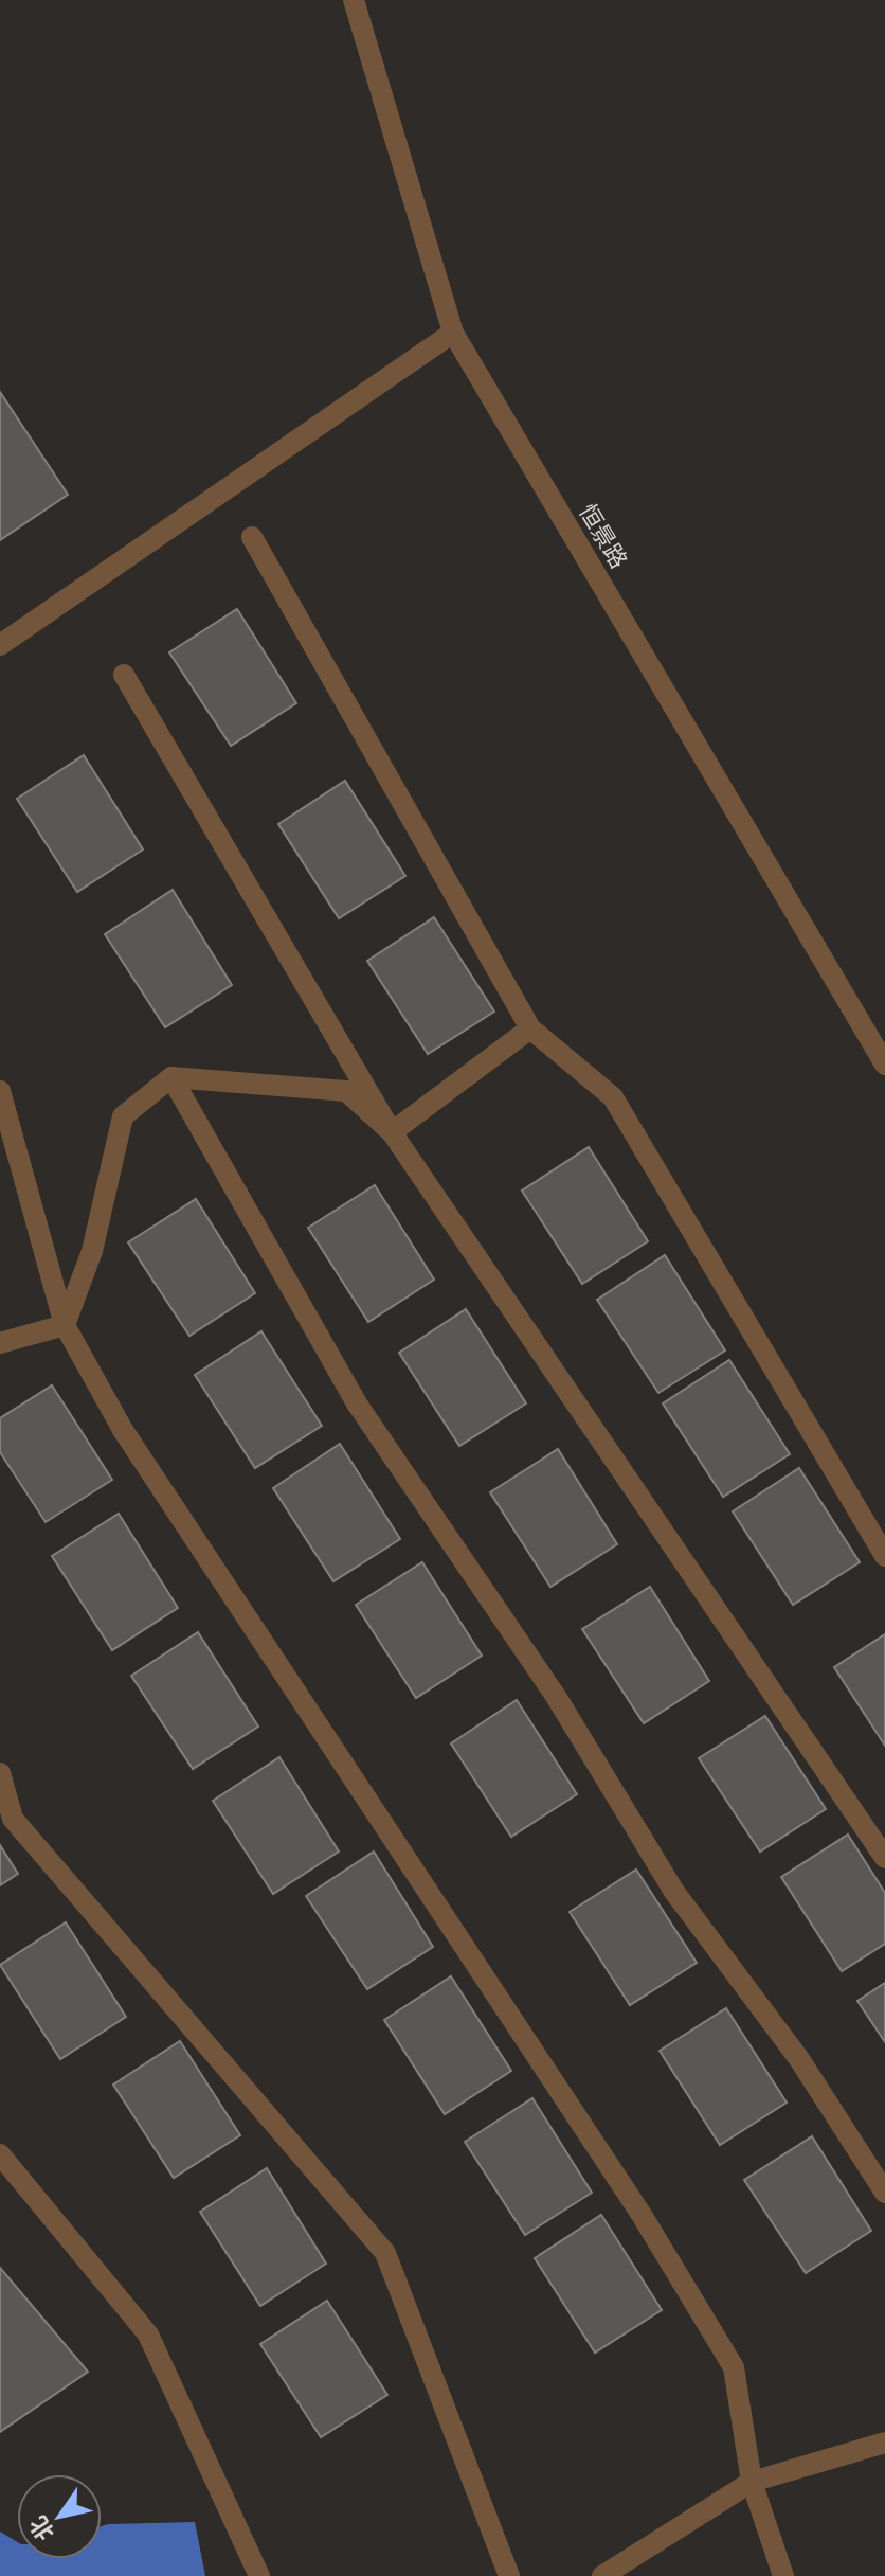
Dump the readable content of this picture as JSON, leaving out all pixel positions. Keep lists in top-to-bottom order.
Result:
{
  "streets": {
    "street": ["恒景路"]
  },
  "north": "bottom left"
}
